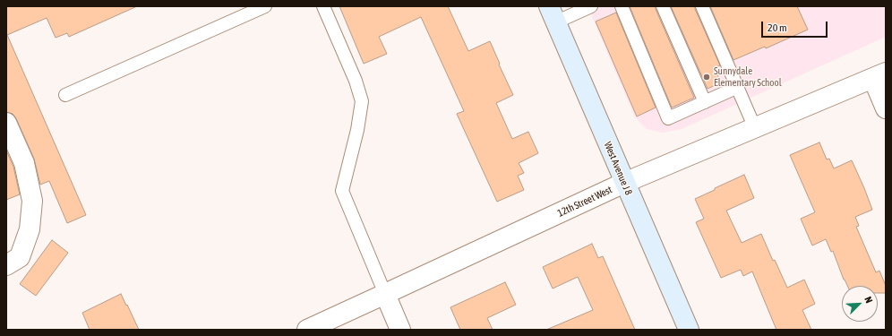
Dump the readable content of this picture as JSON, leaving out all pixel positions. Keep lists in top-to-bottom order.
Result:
{
  "streets": {
    "street": ["West Avenue J 8", "12th Street West"]
  },
  "crossings": [
    ["West Avenue J 8", "12th Street West"]
  ],
  "places": ["Sunnydale Elementary School"],
  "scale_bar": "20 m",
  "north": "top right"
}
